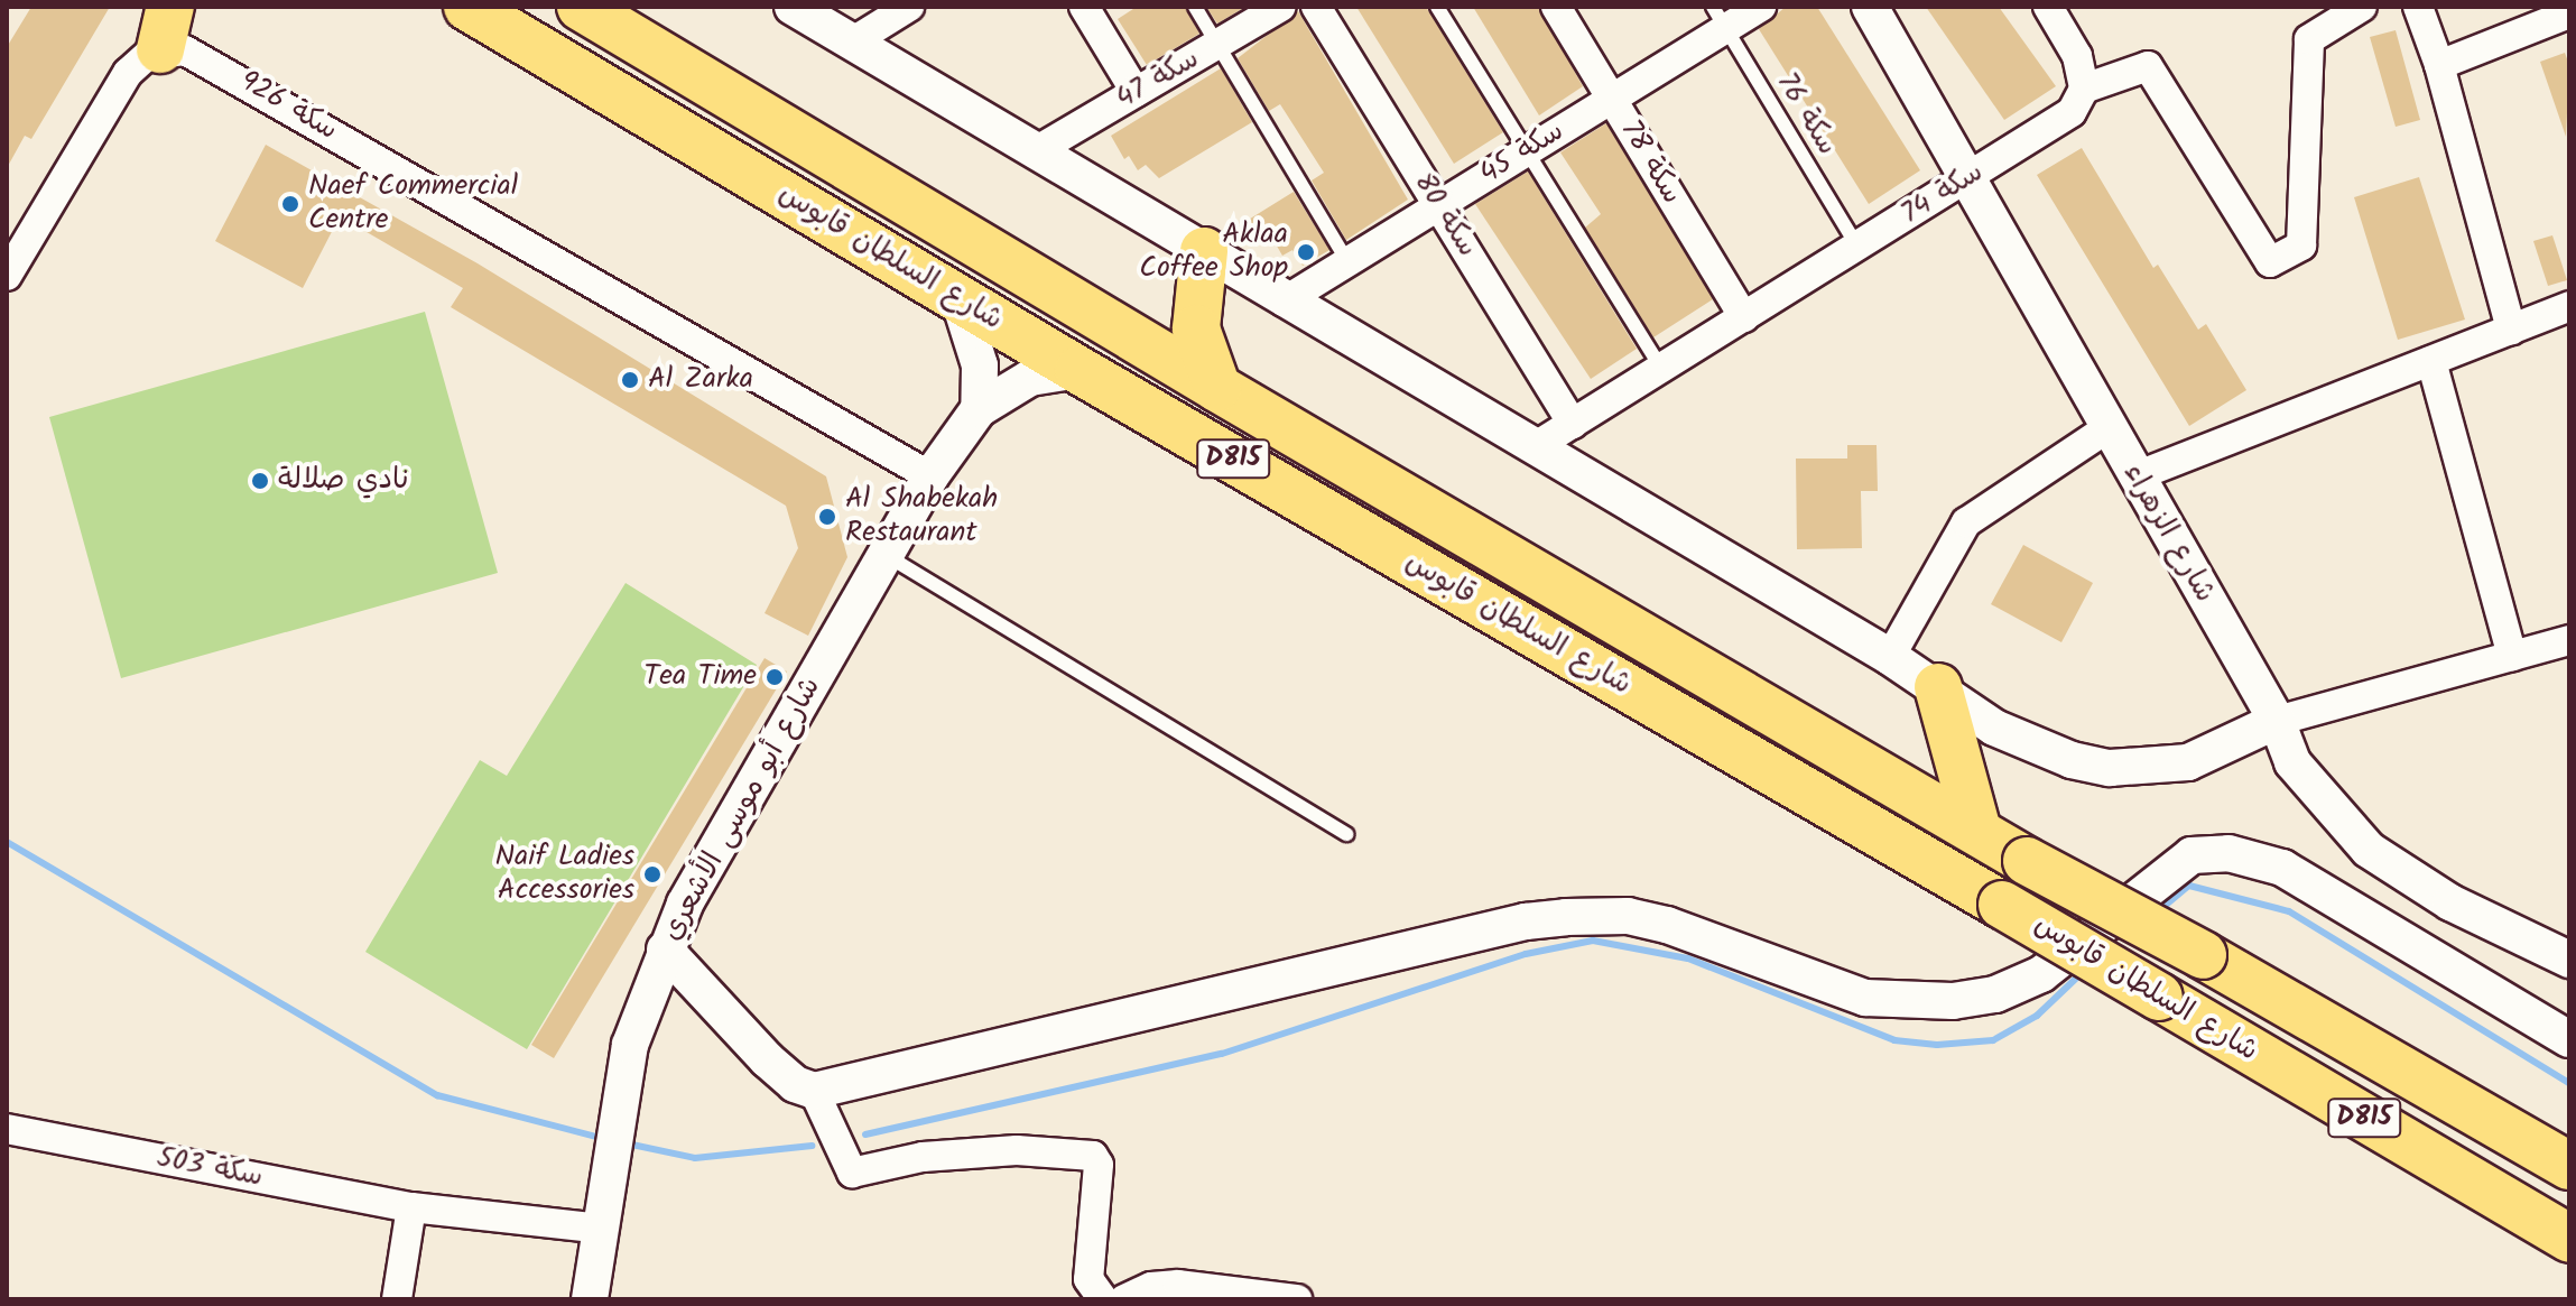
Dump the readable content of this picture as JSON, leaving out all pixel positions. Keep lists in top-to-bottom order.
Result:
{
  "streets": {
    "highway": ["شارع السلطان قابوس", "D815"],
    "street": [
      "سكة 47",
      "سكة 926",
      "سكة 45",
      "سكة 78",
      "سكة 74",
      "سكة 80",
      "شارع الزهراء",
      "شارع أبو موسى الأشعري",
      "سكة 503"
    ],
    "lane": ["سكة 76"]
  },
  "crossings": [
    ["سكة 926", "شارع أبو موسى الأشعري"],
    ["سكة 76", "سكة 45"],
    ["سكة 76", "سكة 74"],
    ["سكة 45", "سكة 78"],
    ["سكة 45", "سكة 80"],
    ["سكة 78", "سكة 74"],
    ["سكة 74", "سكة 80"],
    ["سكة 74", "شارع الزهراء"],
    ["شارع السلطان قابوس", "شارع أبو موسى الأشعري"],
    ["شارع أبو موسى الأشعري", "سكة 503"]
  ],
  "places": [
    "Naef Commercial Centre",
    "Aklaa Coffee Shop",
    "Al Zarka",
    "نادي صلالة",
    "Al Shabekah Restaurant",
    "Tea Time",
    "Naif Ladies Accessories"
  ]
}
